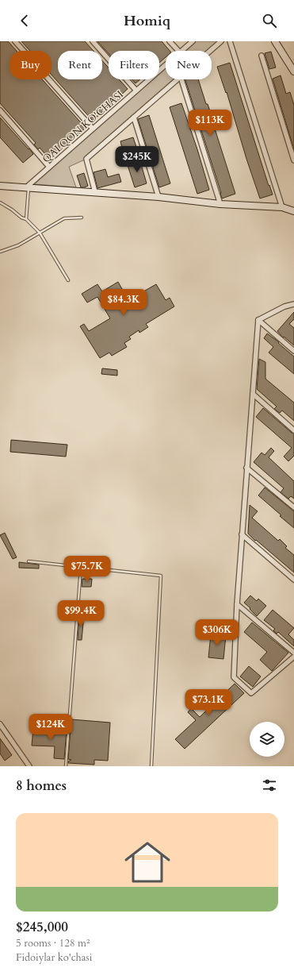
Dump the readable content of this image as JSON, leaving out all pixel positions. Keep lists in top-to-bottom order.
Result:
{
  "streets": {
    "street": ["QALQON KO'CHASI"]
  },
  "page": {
    "header": "Homiq",
    "chip": [
      "Buy",
      "Rent",
      "Filters",
      "New"
    ],
    "price": [
      "$113K",
      "$245K",
      "$84.3K",
      "$75.7K",
      "$99.4K",
      "$306K",
      "$73.1K",
      "$124K"
    ],
    "heading": "8 homes",
    "list": [
      {
        "name": "$245,000",
        "note": "5 rooms · 128 m² · Fidoiylar ko'chasi"
      }
    ]
  }
}
